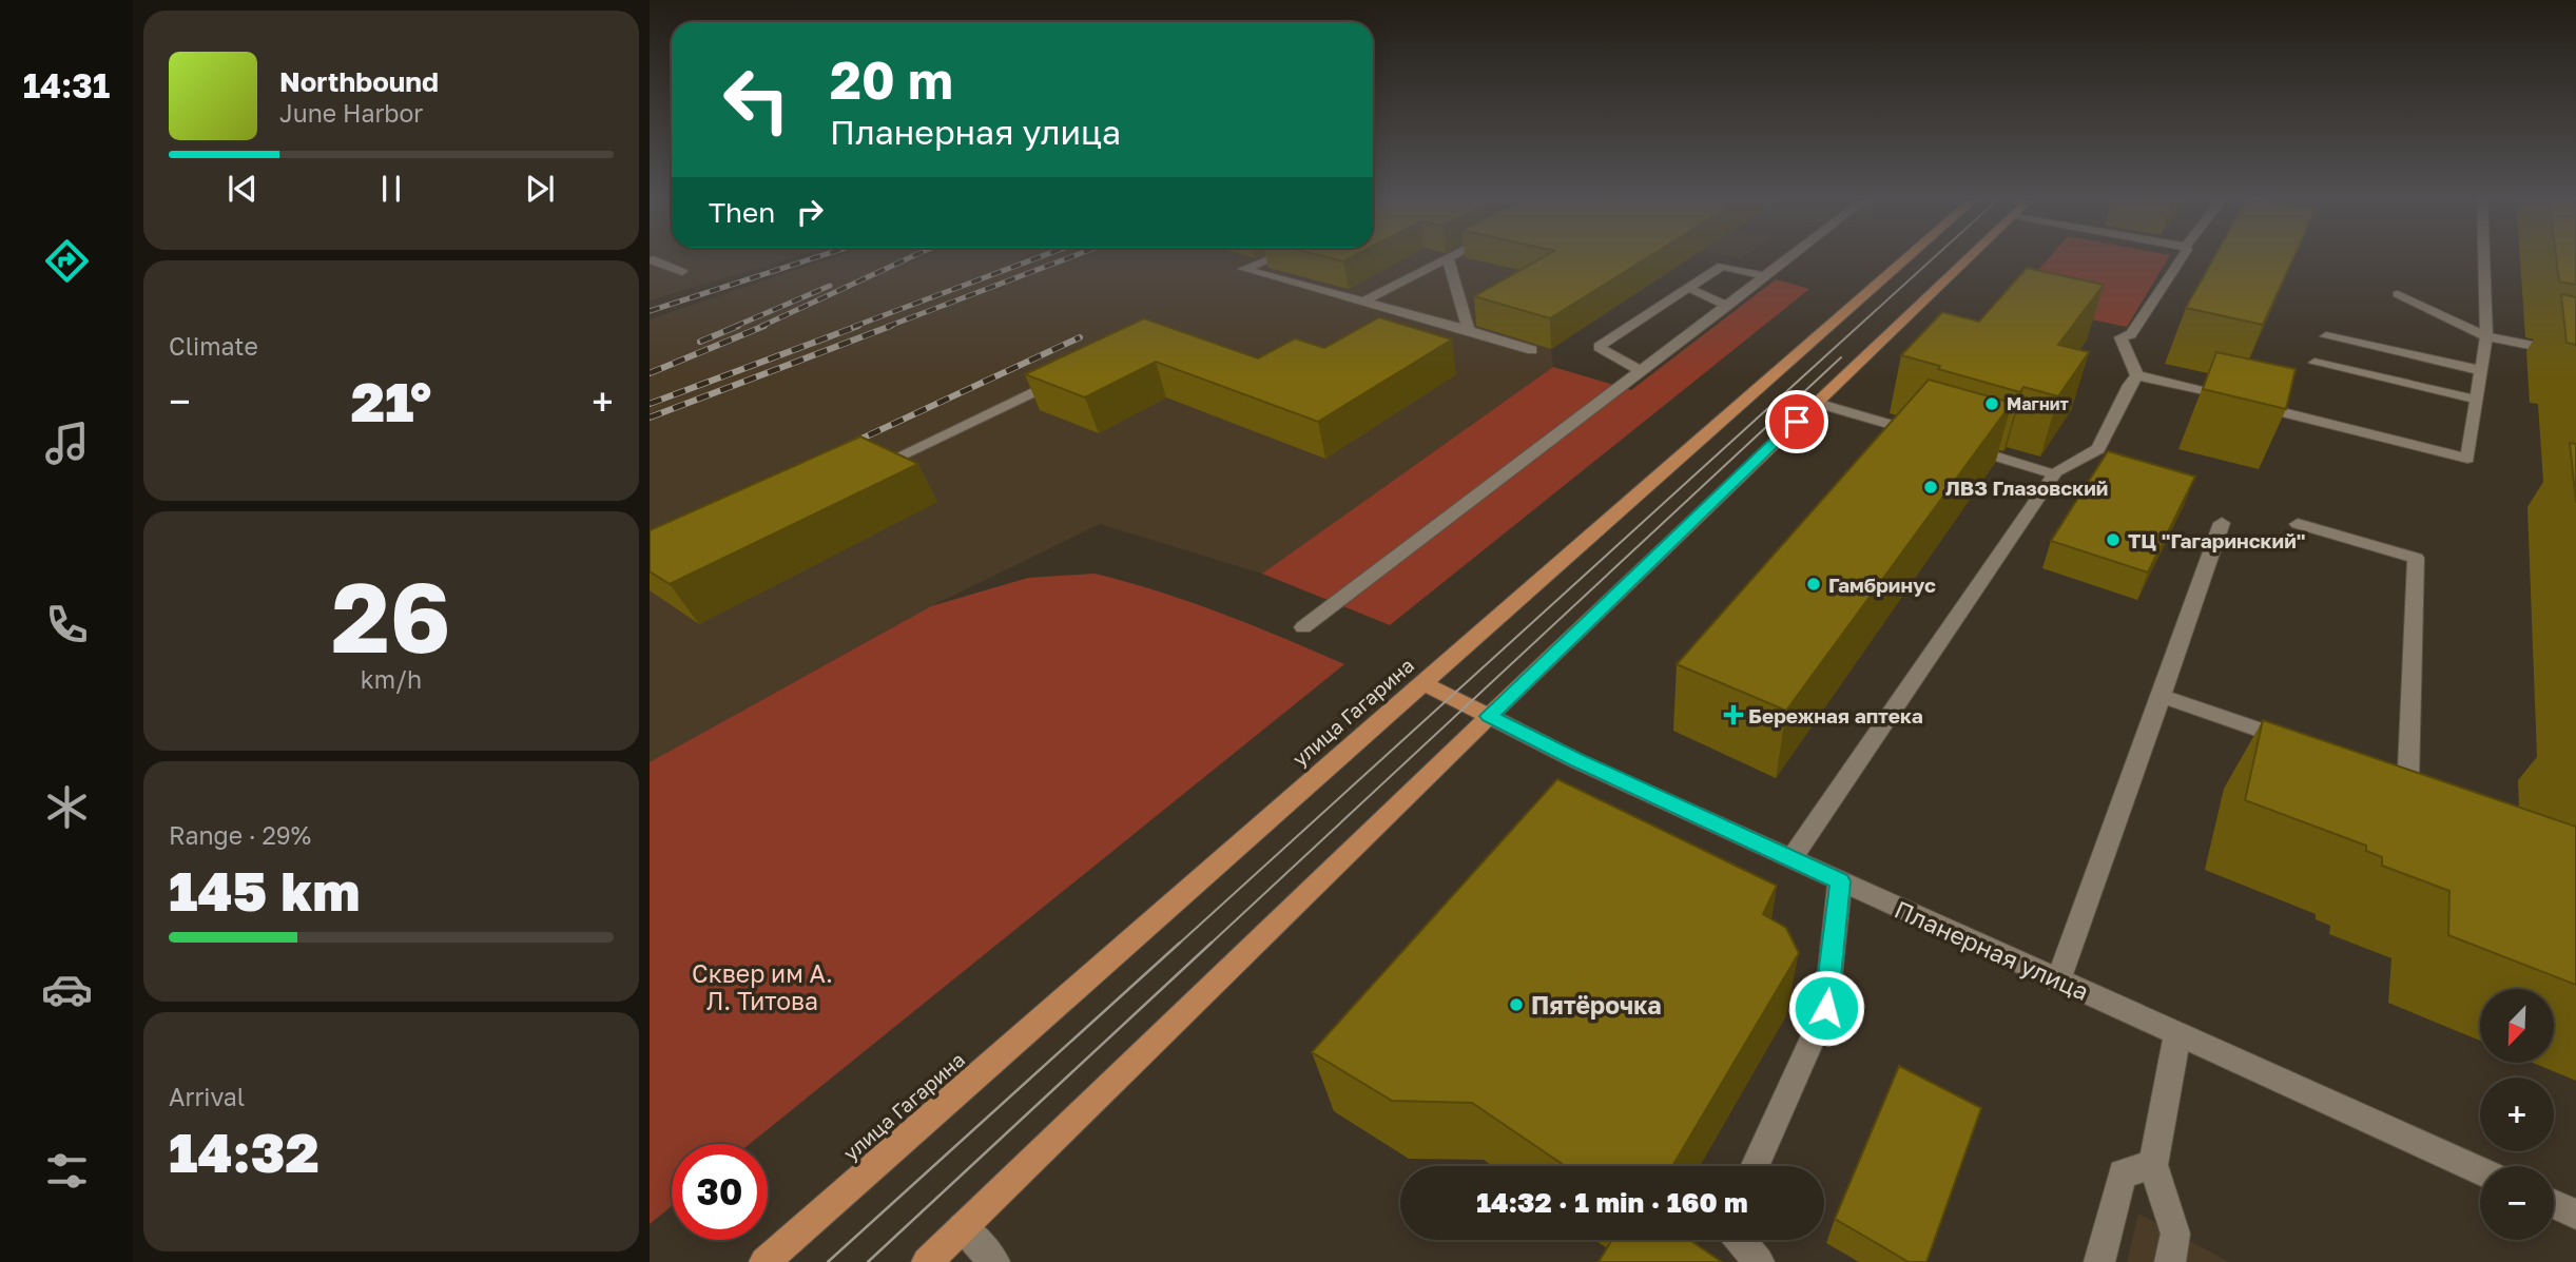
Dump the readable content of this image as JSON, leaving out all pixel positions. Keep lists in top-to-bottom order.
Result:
{
  "streets": {
    "main road": ["улица Гагарина"],
    "street": ["Планерная улица"]
  },
  "parks": ["Сквер им А. Л. Титова"],
  "places": {
    "other": [
      "Магнит",
      "ЛВЗ Глазовский",
      "ТЦ \"Гагаринский\"",
      "Гамбринус",
      "Пятёрочка"
    ],
    "health": ["Бережная аптека"]
  },
  "north": "bottom left",
  "page": {
    "tabs": "14:31",
    "turn": ["20 m", "Планерная улица"],
    "song": ["Northbound", "June Harbor"],
    "then": "Then",
    "tile": [
      "Climate",
      ["26", "km/h"],
      ["Range · 29%", "145 km"],
      ["Arrival", "14:32"]
    ],
    "heat": ["−", "21°", "+"],
    "map_buttons": ["+", "−"],
    "limit": "30",
    "trip": "14:32 · 1 min · 160 m"
  }
}
